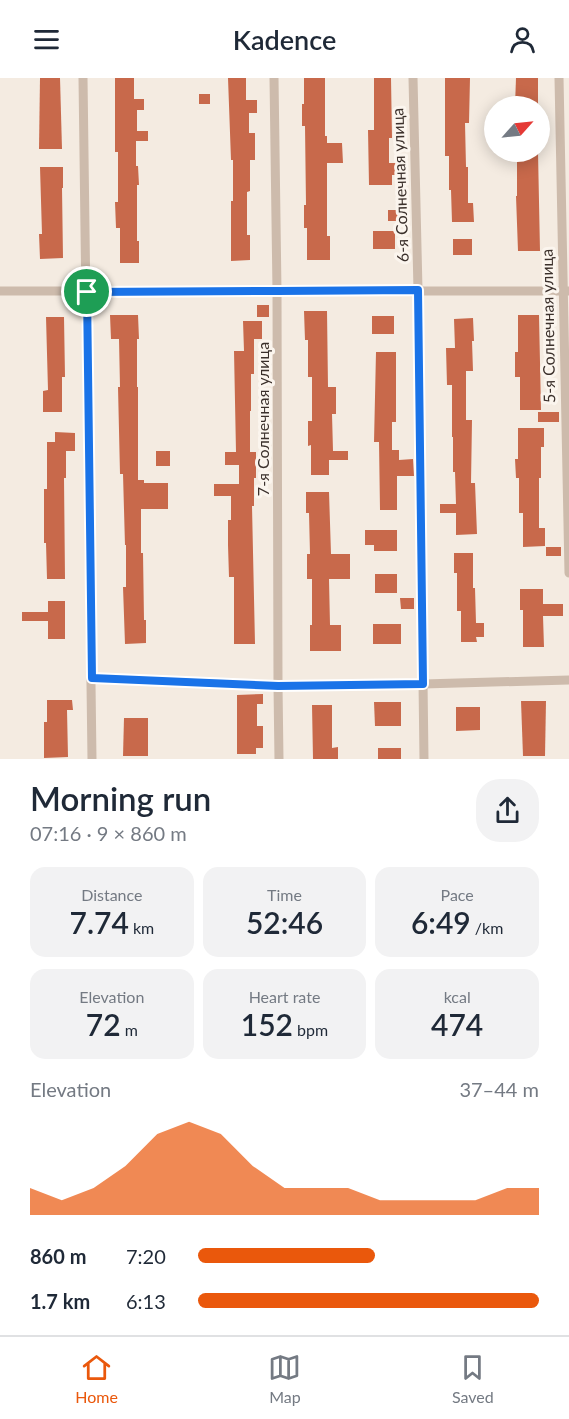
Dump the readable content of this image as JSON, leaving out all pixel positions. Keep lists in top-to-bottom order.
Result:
{
  "streets": {
    "street": ["6-я Солнечная улица", "5-я Солнечная улица", "7-я Солнечная улица"]
  },
  "north": "top right",
  "page": {
    "header": "Kadence",
    "heading": ["Morning run", "07:16 · 9 × 860 m"],
    "stats": [
      ["Distance", "7.74 km"],
      ["Time", "52:46"],
      ["Pace", "6:49 /km"],
      ["Elevation", "72 m"],
      ["Heart rate", "152 bpm"],
      ["kcal", "474"]
    ],
    "chart": ["Elevation", "37–44 m"],
    "list": [
      {
        "name": "860 m",
        "note": "7:20"
      },
      {
        "name": "1.7 km",
        "note": "6:13"
      }
    ],
    "tabs": ["Home", "Map", "Saved"]
  }
}
